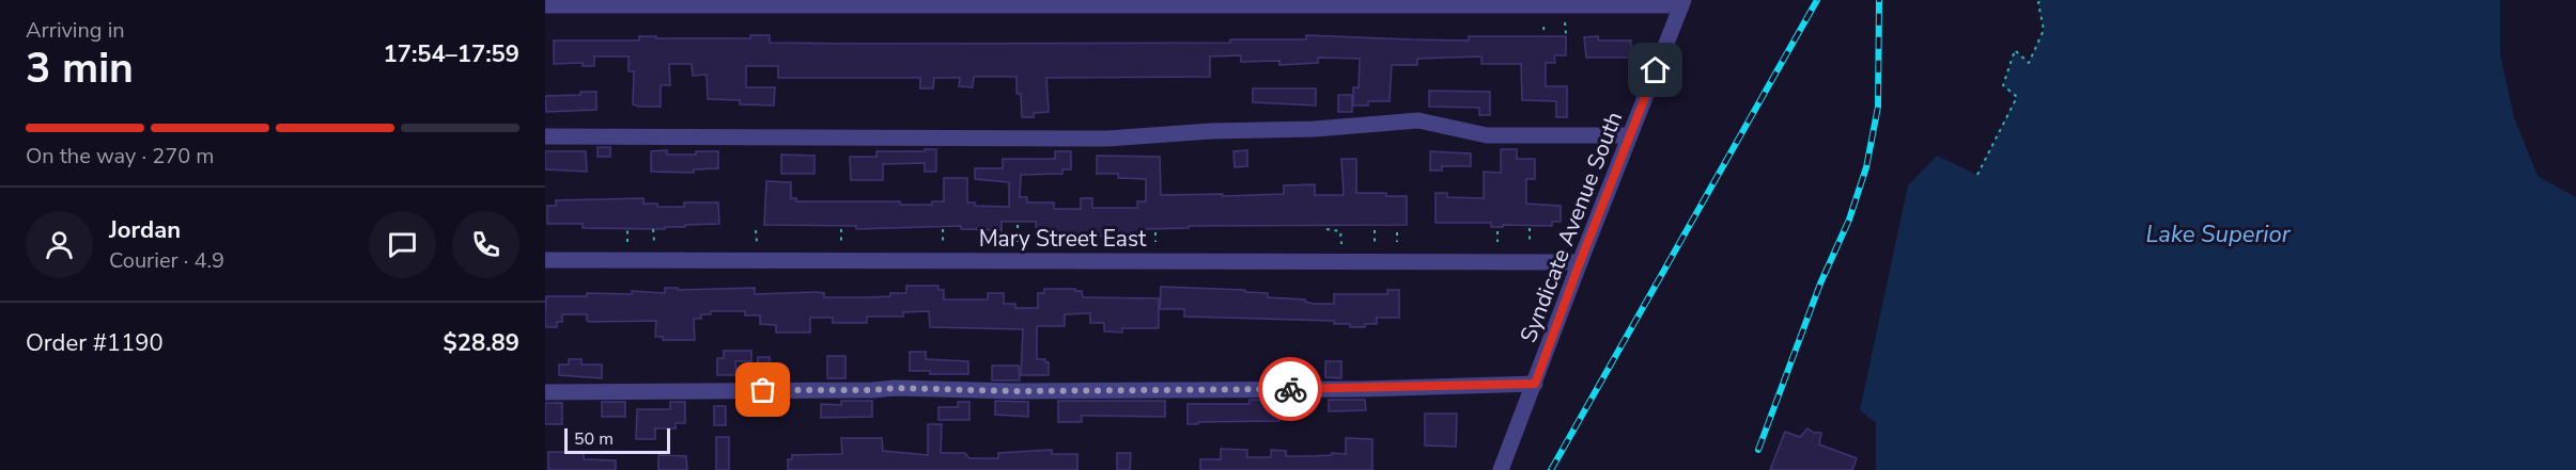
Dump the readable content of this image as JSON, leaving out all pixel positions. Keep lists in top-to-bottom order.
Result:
{
  "streets": {
    "street": ["Syndicate Avenue South", "Mary Street East"]
  },
  "crossings": [
    ["Syndicate Avenue South", "Mary Street East"]
  ],
  "water": ["Lake Superior"],
  "scale_bar": "50 m",
  "page": {
    "heading": ["3 min", "Arriving in", "17:54–17:59"],
    "panel": [
      "Jordan",
      "Courier · 4.9",
      "Order #1190",
      "$28.89"
    ],
    "bar": "On the way · 270 m",
    "scale": "50 m"
  }
}
